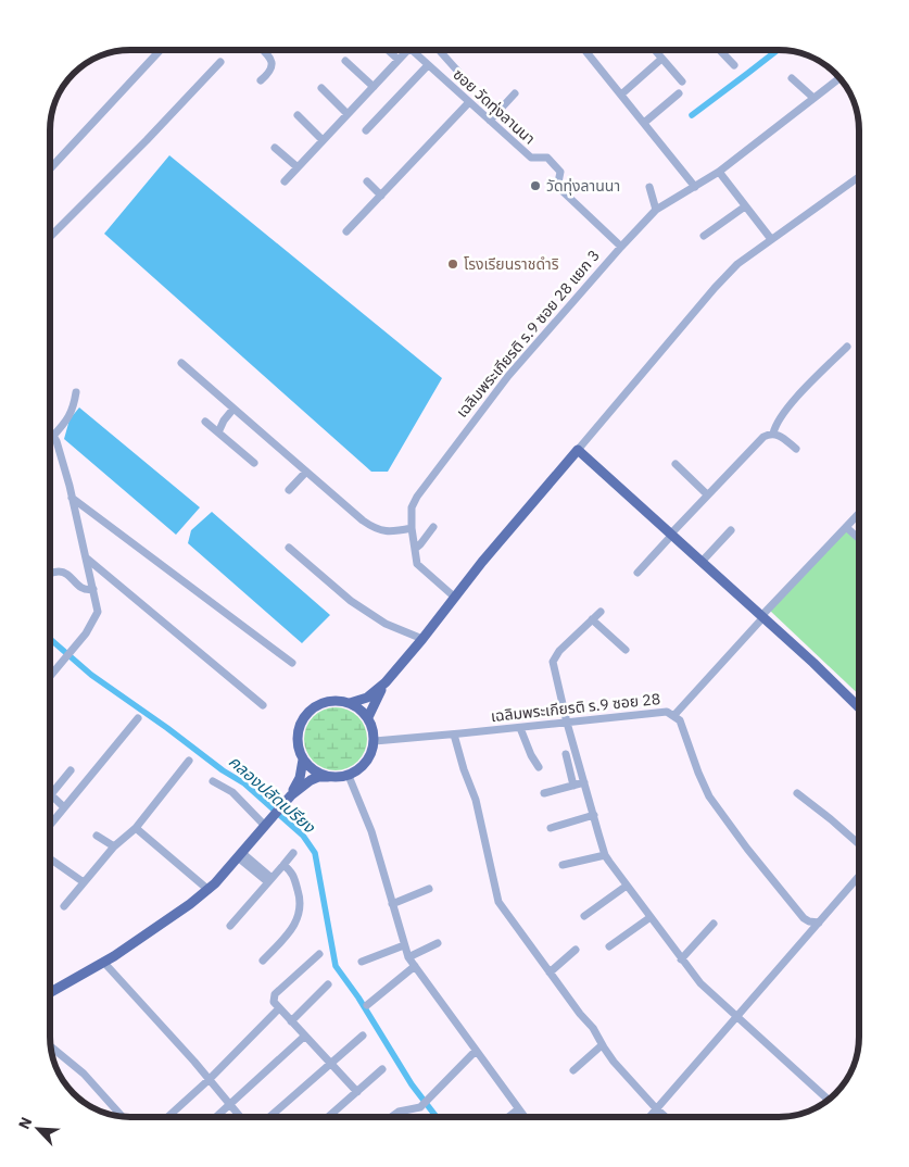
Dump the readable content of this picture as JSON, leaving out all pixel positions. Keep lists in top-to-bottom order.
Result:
{
  "streets": {
    "street": ["ซอย วัดทุ่งลานนา", "เฉลิมพระเกียรติ ร.9 ซอย 28 แยก 3", "เฉลิมพระเกียรติ ร.9 ซอย 28"]
  },
  "crossings": [
    ["ซอย วัดทุ่งลานนา", "เฉลิมพระเกียรติ ร.9 ซอย 28 แยก 3"]
  ],
  "water": ["คลองปลัดเปรียง"],
  "places": ["วัดทุ่งลานนา", "โรงเรียนราชดำริ"],
  "north": "top left"
}
